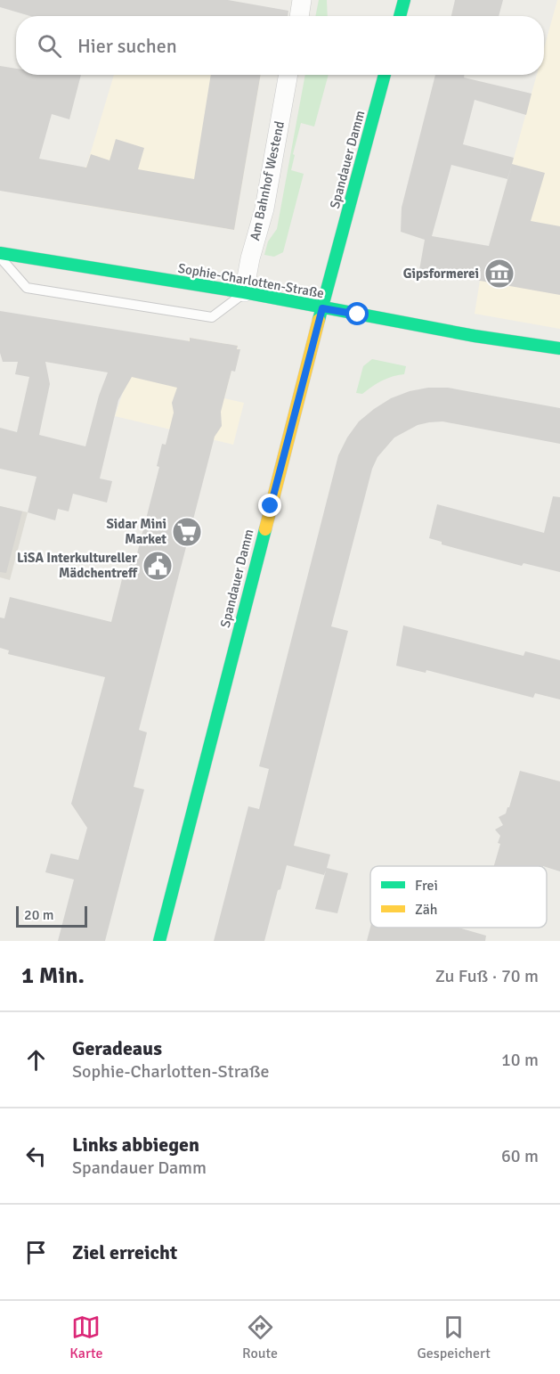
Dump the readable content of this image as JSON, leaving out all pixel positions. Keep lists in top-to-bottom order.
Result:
{
  "streets": {
    "main road": ["Spandauer Damm", "Sophie-Charlotten-Straße"],
    "street": ["Am Bahnhof Westend"]
  },
  "crossings": [
    ["Spandauer Damm", "Sophie-Charlotten-Straße"],
    ["Am Bahnhof Westend", "Sophie-Charlotten-Straße"]
  ],
  "places": {
    "museum": ["Gipsformerei"],
    "supermarket": ["Sidar Mini Market"],
    "public building": ["LiSA Interkultureller Mädchentreff"]
  },
  "legend": ["Frei", "Zäh"],
  "scale_bar": "20 m",
  "page": {
    "search": "Hier suchen",
    "scale": "20 m",
    "heading": ["1 Min.", "Zu Fuß · 70 m"],
    "list": [
      ["Geradeaus", "Sophie-Charlotten-Straße", "10 m"],
      ["Links abbiegen", "Spandauer Damm", "60 m"],
      "Ziel erreicht"
    ],
    "nav": ["Karte", "Route", "Gespeichert"]
  }
}
